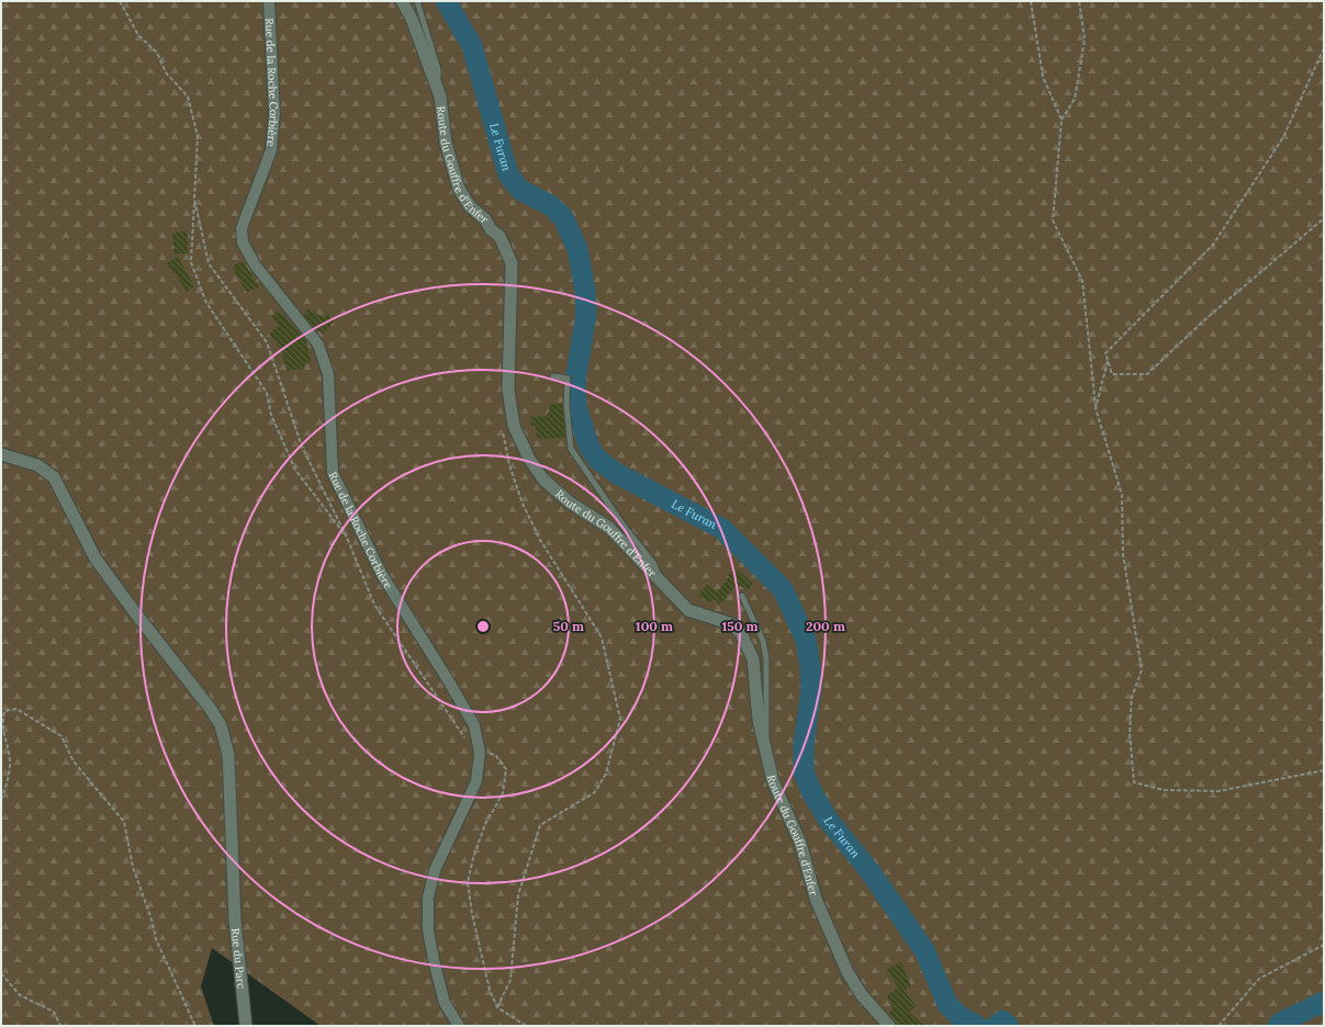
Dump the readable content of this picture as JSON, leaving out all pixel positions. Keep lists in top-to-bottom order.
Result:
{
  "streets": {
    "street": ["Rue de la Roche Corbière", "Route du Gouffre d'Enfer", "Rue du Parc"]
  },
  "water": ["Le Furan"],
  "rings": [
    "50 m",
    "100 m",
    "150 m",
    "200 m"
  ]
}
